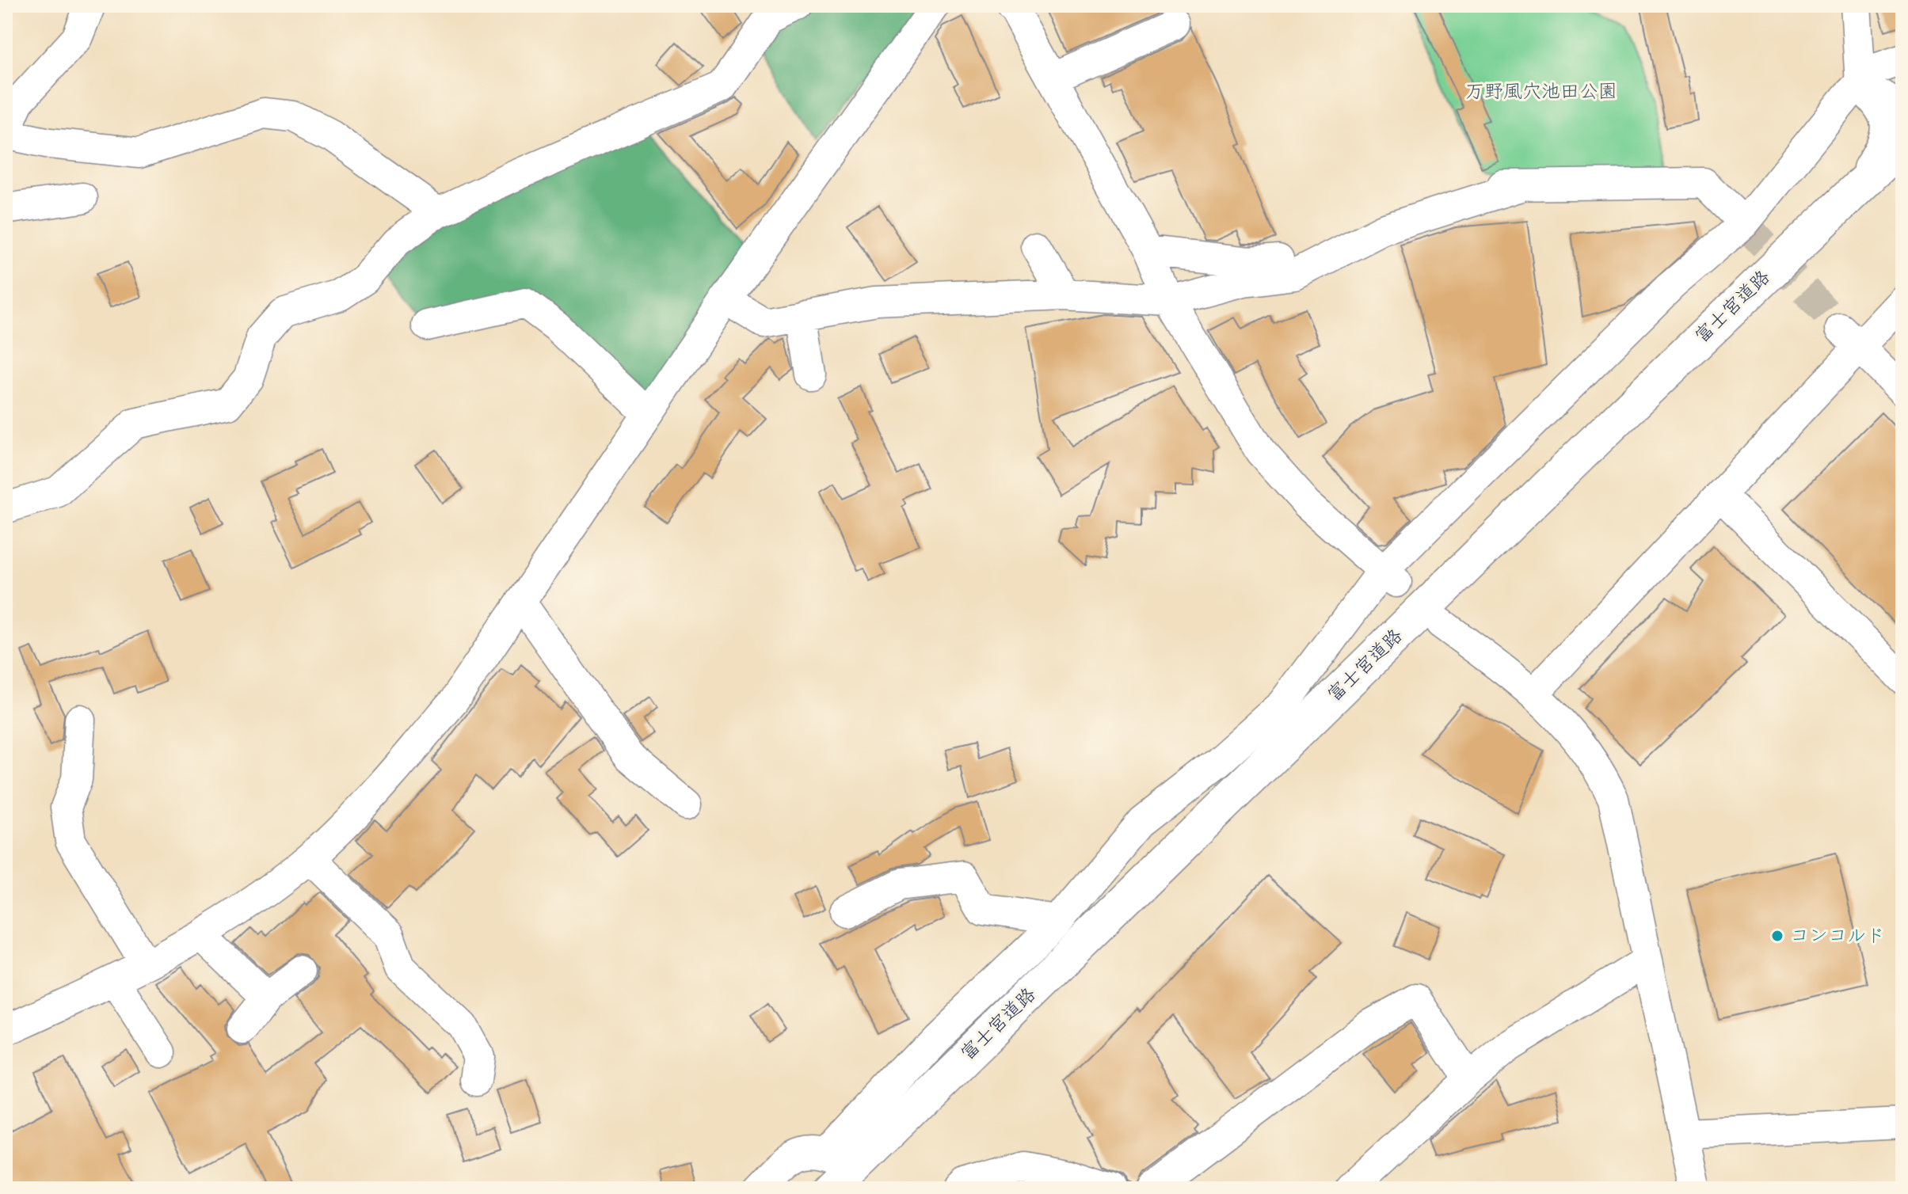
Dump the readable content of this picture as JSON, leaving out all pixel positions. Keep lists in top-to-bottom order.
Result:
{
  "streets": {
    "highway": ["富士宮道路"]
  },
  "parks": ["万野風穴池田公園"],
  "places": ["コンコルド"]
}
